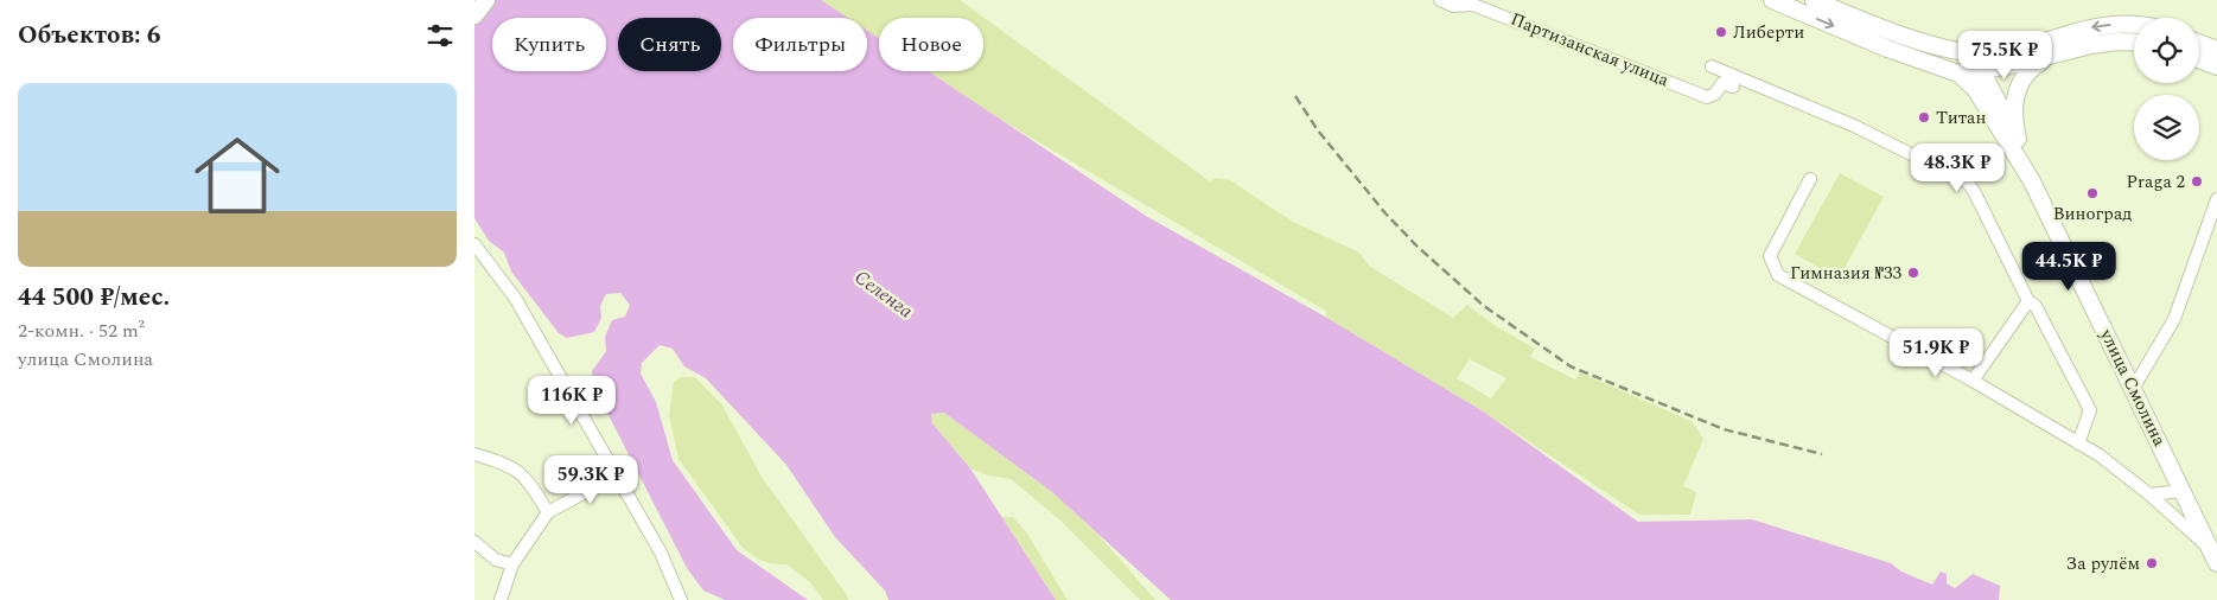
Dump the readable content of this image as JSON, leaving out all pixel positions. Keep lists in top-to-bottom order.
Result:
{
  "streets": {
    "main road": ["улица Смолина"],
    "street": ["Партизанская улица"]
  },
  "water": ["Селенга"],
  "places": [
    "Либерти",
    "Титан",
    "Praga 2",
    "Виноград",
    "Гимназия №33",
    "За рулём"
  ],
  "page": {
    "heading": "Объектов: 6",
    "chip": [
      "Купить",
      "Снять",
      "Фильтры",
      "Новое"
    ],
    "price": [
      "75.5K ₽",
      "48.3K ₽",
      "44.5K ₽",
      "51.9K ₽",
      "116K ₽",
      "59.3K ₽"
    ],
    "list": [
      {
        "name": "44 500 ₽/мес.",
        "note": "2-комн. · 52 m² · улица Смолина"
      }
    ]
  }
}
